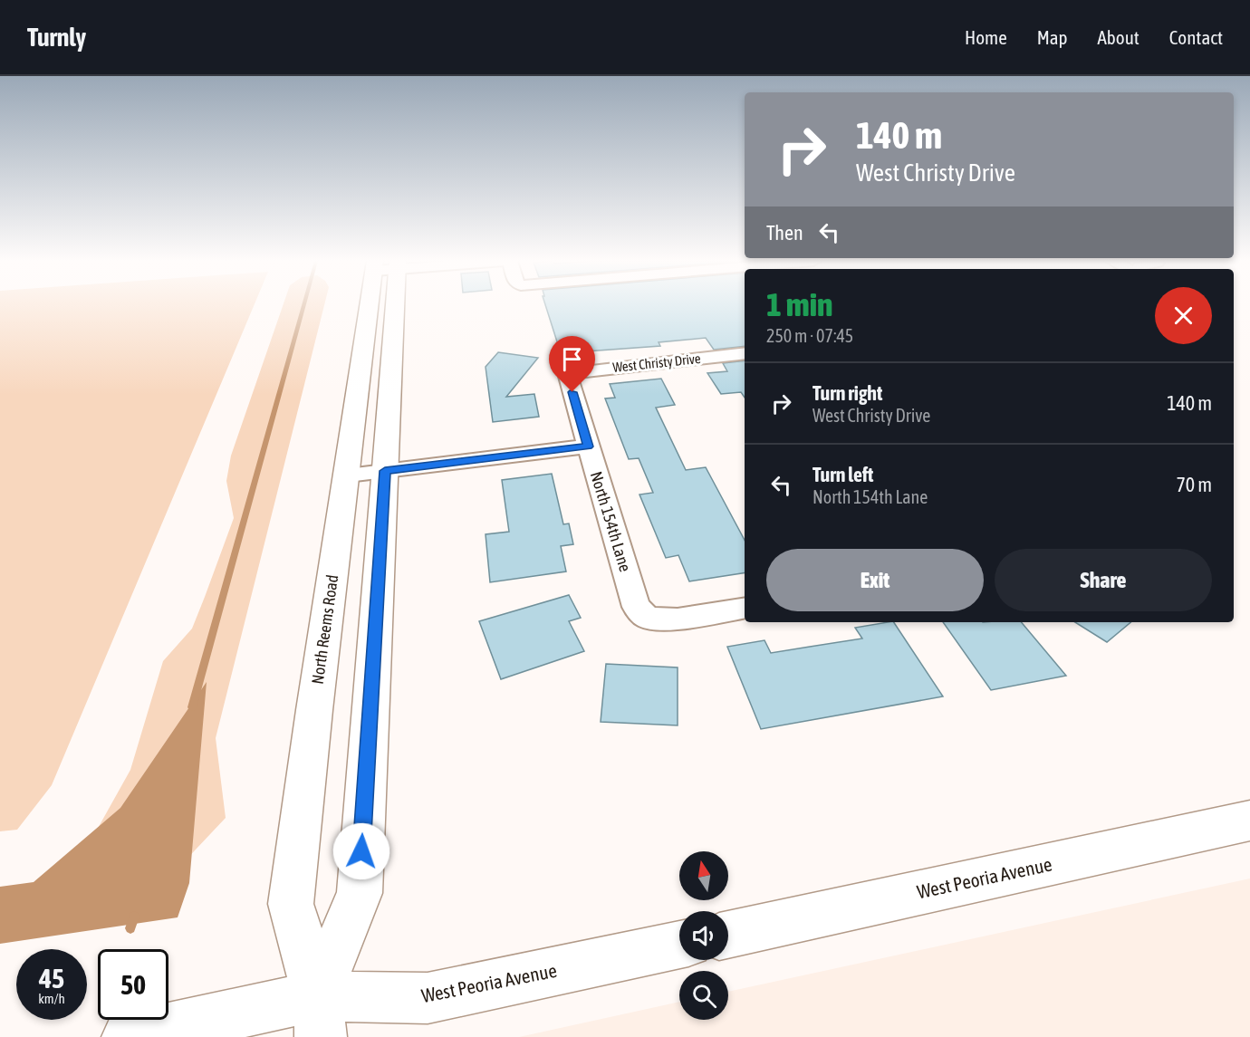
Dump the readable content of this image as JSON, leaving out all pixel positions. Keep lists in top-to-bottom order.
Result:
{
  "streets": {
    "main road": ["North Reems Road", "West Peoria Avenue"],
    "street": ["West Christy Drive", "North 154th Lane"]
  },
  "crossings": [
    ["West Christy Drive", "North 154th Lane"],
    ["North Reems Road", "West Peoria Avenue"]
  ],
  "north": "top",
  "page": {
    "header": "Turnly",
    "nav": [
      "Home",
      "Map",
      "About",
      "Contact"
    ],
    "turn": ["140 m", "West Christy Drive"],
    "then": "Then",
    "heading": ["1 min", "250 m · 07:45"],
    "list": [
      {
        "name": "Turn right",
        "note": "West Christy Drive",
        "value": "140 m"
      },
      {
        "name": "Turn left",
        "note": "North 154th Lane",
        "value": "70 m"
      }
    ],
    "buttons": ["Exit", "Share"],
    "speed": "45 km/h",
    "limit": "50"
  }
}
